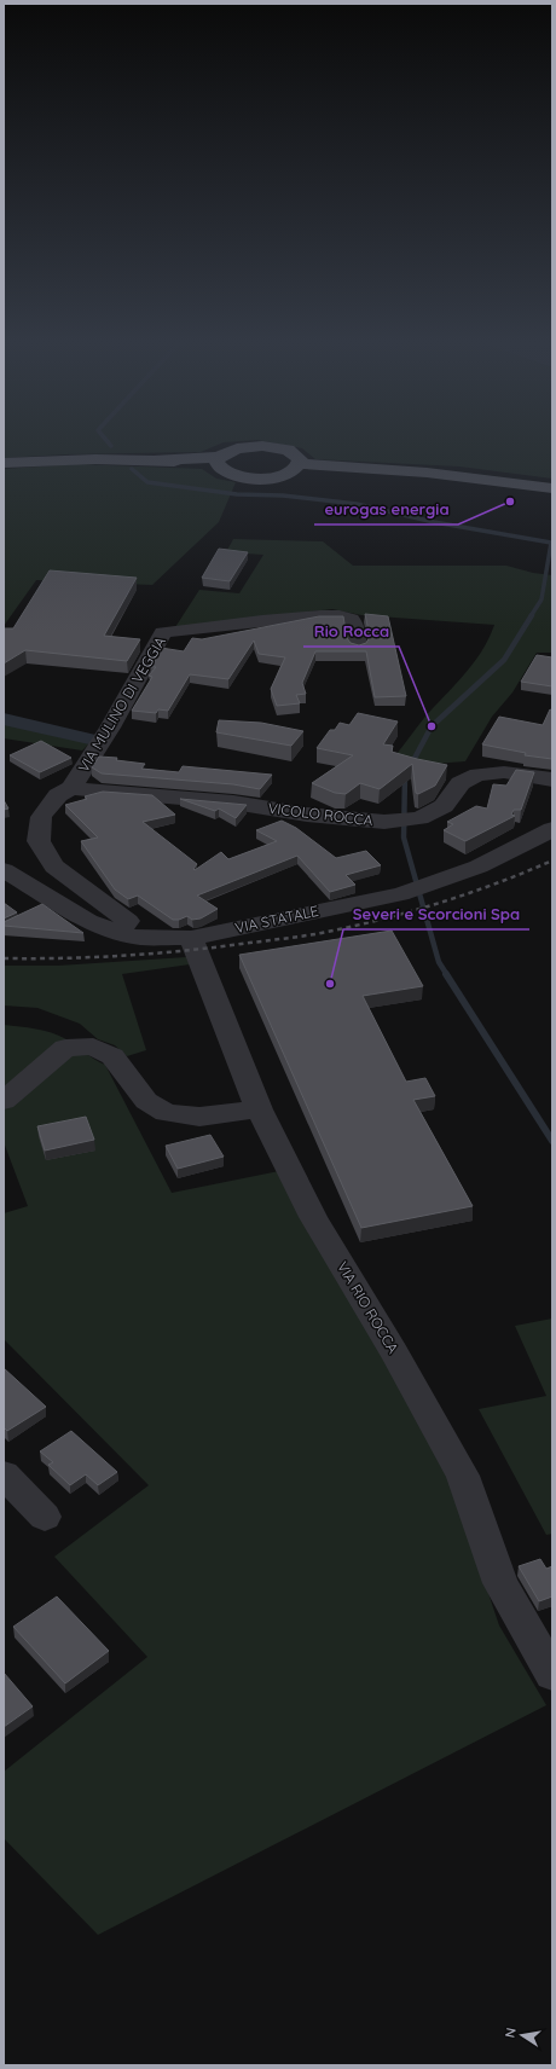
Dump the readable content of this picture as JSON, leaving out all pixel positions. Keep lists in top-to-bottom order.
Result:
{
  "streets": {
    "street": [
      "VIA MULINO DI VEGGIA",
      "VICOLO ROCCA",
      "VIA STATALE",
      "VIA RIO ROCCA"
    ]
  },
  "crossings": [
    ["VIA MULINO DI VEGGIA", "VICOLO ROCCA"],
    ["VIA MULINO DI VEGGIA", "VIA STATALE"],
    ["VIA STATALE", "VIA RIO ROCCA"]
  ],
  "places": ["eurogas energia", "Rio Rocca", "Severi e Scorcioni Spa"],
  "north": "left"
}
